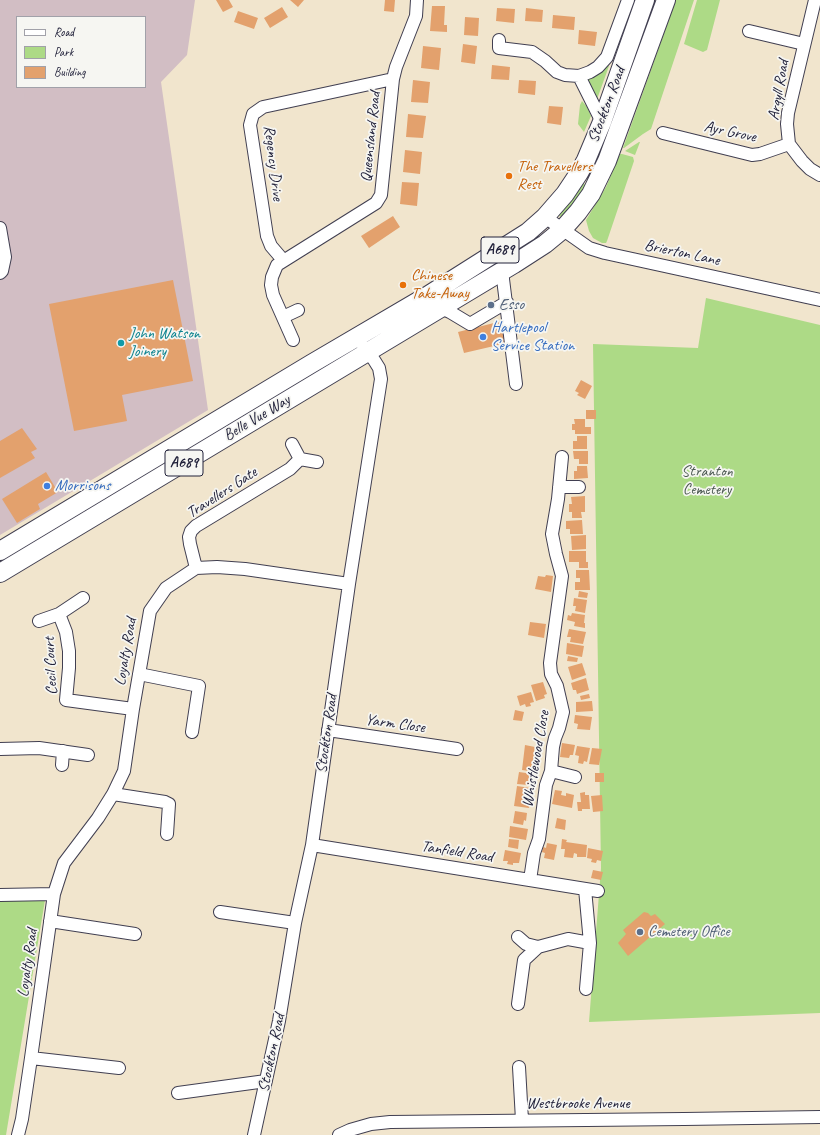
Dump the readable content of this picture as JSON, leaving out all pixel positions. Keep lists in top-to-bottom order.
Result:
{
  "streets": {
    "highway": ["Stockton Road", "A689", "Belle Vue Way"],
    "street": [
      "Argyll Road",
      "Ayr Grove",
      "Queensland Road",
      "Regency Drive",
      "Brierton Lane",
      "Travellers Gate",
      "Loyalty Road",
      "Cecil Court",
      "Yarm Close",
      "Whistlewood Close",
      "Tanfield Road",
      "Westbrooke Avenue"
    ]
  },
  "crossings": [
    ["Argyll Road", "Ayr Grove"],
    ["Stockton Road", "Brierton Lane"],
    ["Stockton Road", "Belle Vue Way"],
    ["Stockton Road", "Yarm Close"],
    ["Stockton Road", "Tanfield Road"],
    ["Queensland Road", "Regency Drive"],
    ["Travellers Gate", "Loyalty Road"],
    ["Loyalty Road", "Cecil Court"],
    ["Whistlewood Close", "Tanfield Road"]
  ],
  "parks": ["Stranton Cemetery"],
  "places": [
    "The Travellers Rest",
    "Chinese Take-Away",
    "Esso",
    "Hartlepool Service Station",
    "John Watson Joinery",
    "Morrisons",
    "Cemetery Office"
  ],
  "legend": ["Road", "Park", "Building"]
}
